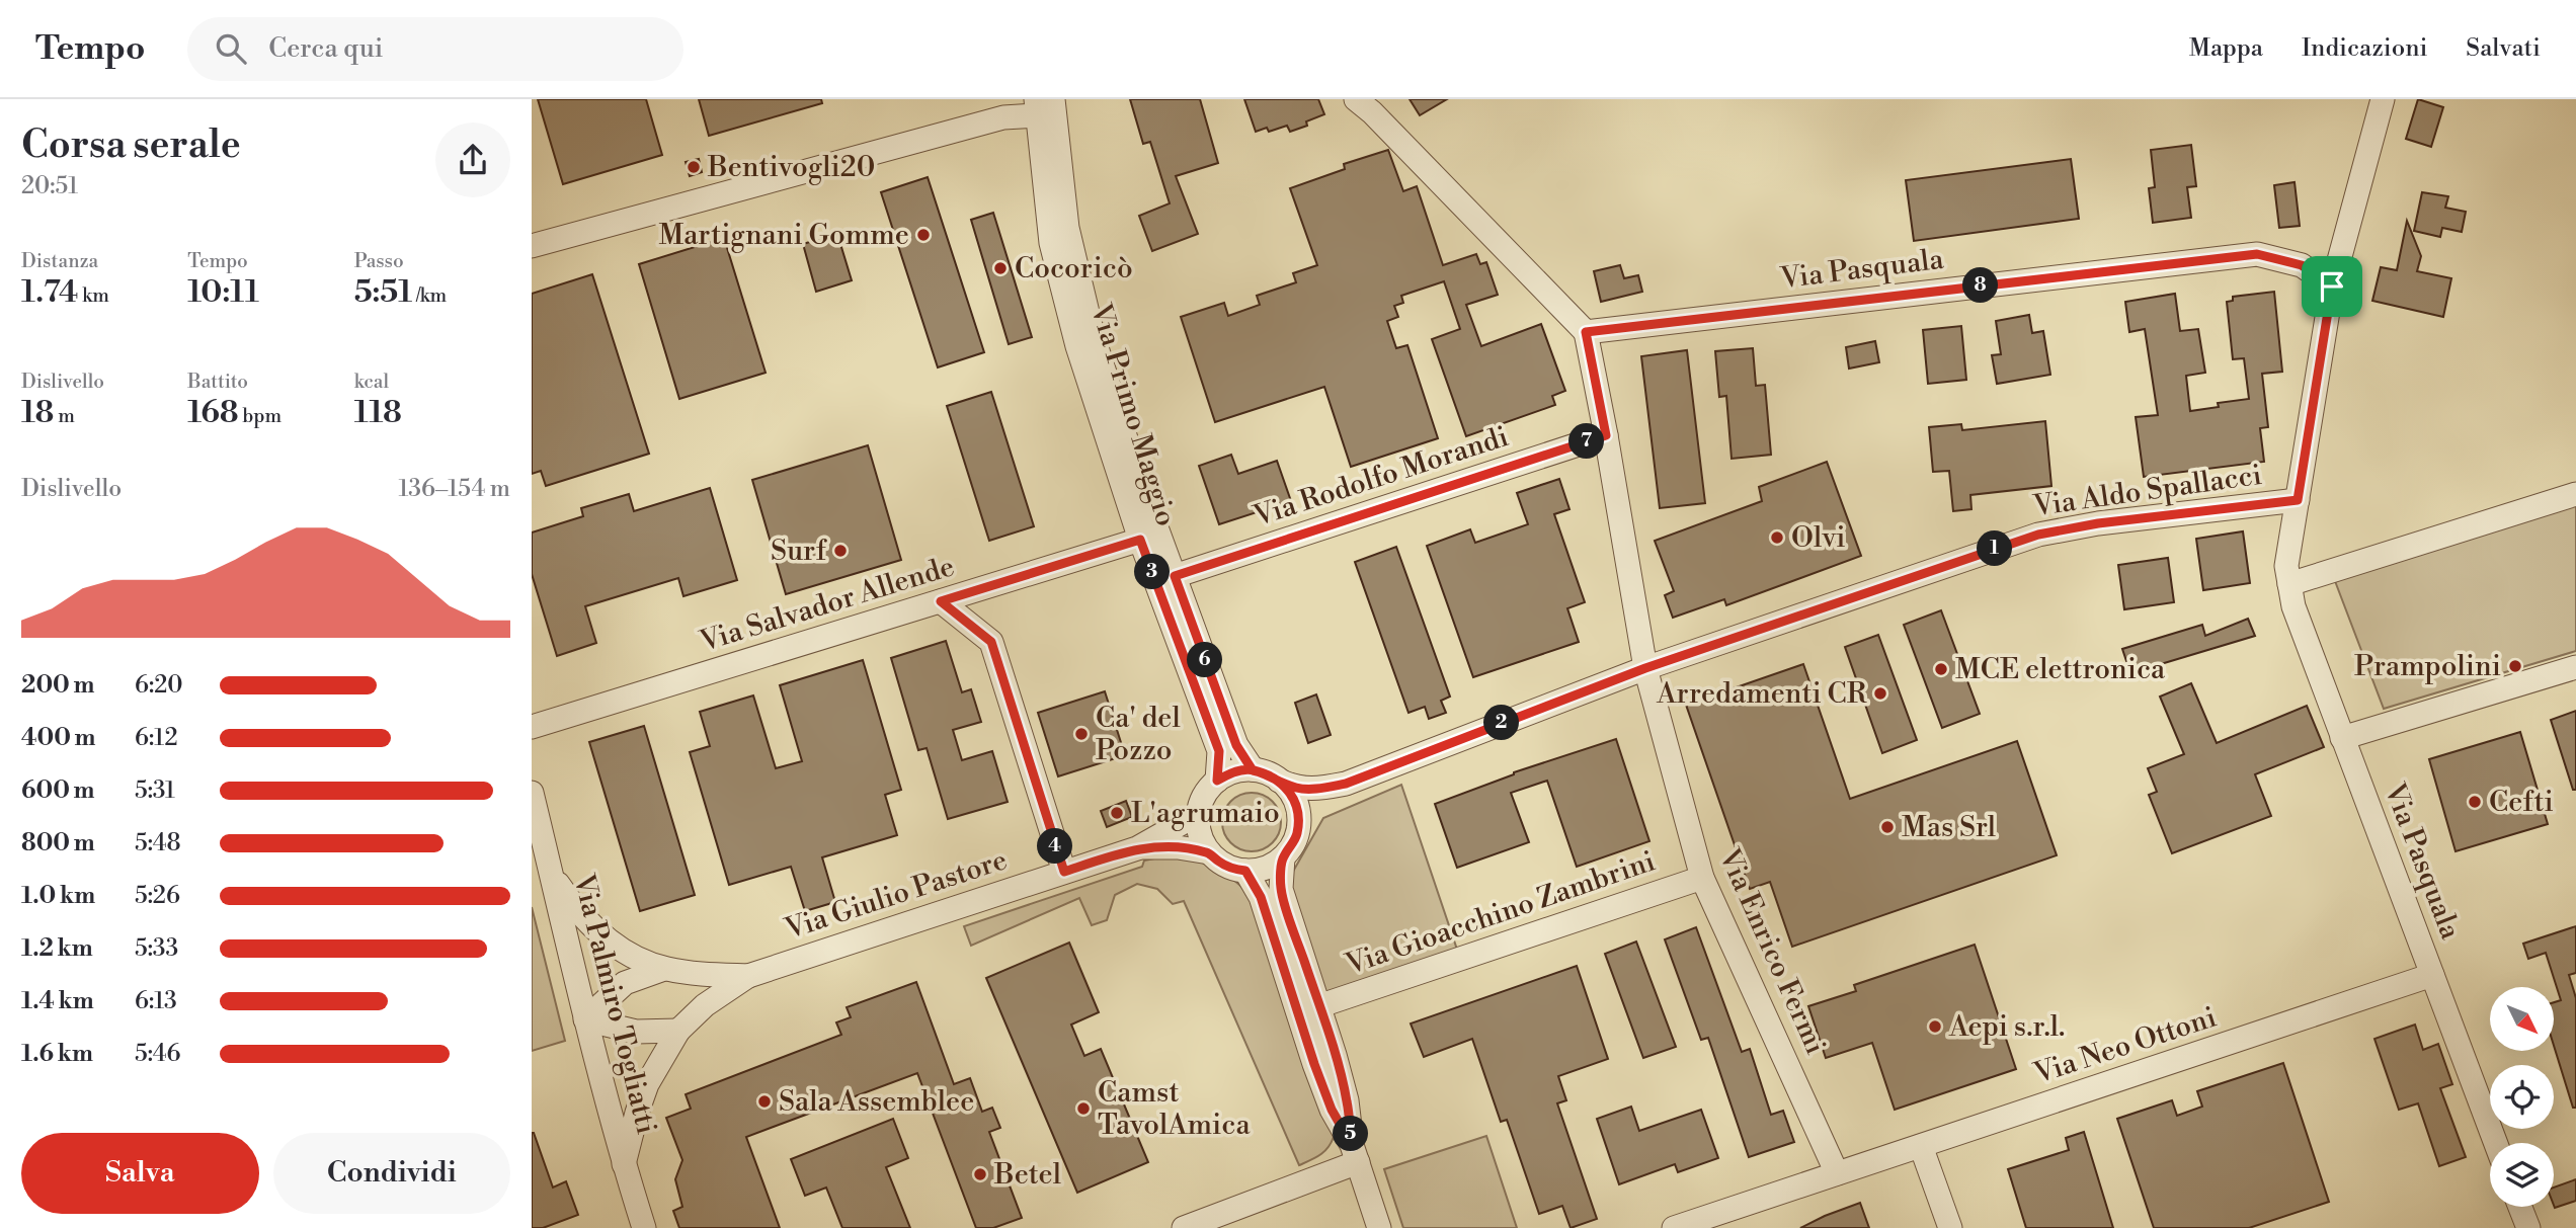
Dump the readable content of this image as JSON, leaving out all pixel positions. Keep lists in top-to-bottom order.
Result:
{
  "streets": {
    "street": [
      "Via Pasquala",
      "Via Primo Maggio",
      "Via Rodolfo Morandi",
      "Via Aldo Spallacci",
      "Via Salvador Allende",
      "Via Giulio Pastore",
      "Via Gioacchino Zambrini",
      "Via Enrico Fermi",
      "Via Palmiro Togliatti",
      "Via Neo Ottoni"
    ]
  },
  "crossings": [
    ["Via Pasquala", "Via Aldo Spallacci"],
    ["Via Pasquala", "Via Enrico Fermi"],
    ["Via Pasquala", "Via Neo Ottoni"],
    ["Via Primo Maggio", "Via Rodolfo Morandi"],
    ["Via Primo Maggio", "Via Salvador Allende"],
    ["Via Primo Maggio", "Via Giulio Pastore"],
    ["Via Rodolfo Morandi", "Via Enrico Fermi"],
    ["Via Aldo Spallacci", "Via Enrico Fermi"],
    ["Via Giulio Pastore", "Via Palmiro Togliatti"],
    ["Via Gioacchino Zambrini", "Via Enrico Fermi"],
    ["Via Enrico Fermi", "Via Neo Ottoni"]
  ],
  "places": [
    "Bentivogli20",
    "Martignani Gomme",
    "Cocoricò",
    "Olvi",
    "Surf",
    "Prampolini",
    "MCE elettronica",
    "Arredamenti CR",
    "Ca' del Pozzo",
    "Cefti",
    "L'agrumaio",
    "Mas Srl",
    "Aepi s.r.l.",
    "Sala Assemblee",
    "Camst TavolAmica",
    "Betel"
  ],
  "north": "bottom right",
  "page": {
    "header": "Tempo",
    "search": "Cerca qui",
    "nav": ["Mappa", "Indicazioni", "Salvati"],
    "heading": ["Corsa serale", "20:51"],
    "stats": [
      ["Distanza", "1.74 km"],
      ["Tempo", "10:11"],
      ["Passo", "5:51 /km"],
      ["Dislivello", "18 m"],
      ["Battito", "168 bpm"],
      ["kcal", "118"]
    ],
    "pins": [
      "8",
      "7",
      "1",
      "3",
      "6",
      "2",
      "4",
      "5"
    ],
    "chart": ["Dislivello", "136–154 m"],
    "list": [
      {
        "name": "200 m",
        "note": "6:20"
      },
      {
        "name": "400 m",
        "note": "6:12"
      },
      {
        "name": "600 m",
        "note": "5:31"
      },
      {
        "name": "800 m",
        "note": "5:48"
      },
      {
        "name": "1.0 km",
        "note": "5:26"
      },
      {
        "name": "1.2 km",
        "note": "5:33"
      },
      {
        "name": "1.4 km",
        "note": "6:13"
      },
      {
        "name": "1.6 km",
        "note": "5:46"
      }
    ],
    "buttons": ["Salva", "Condividi"]
  }
}
